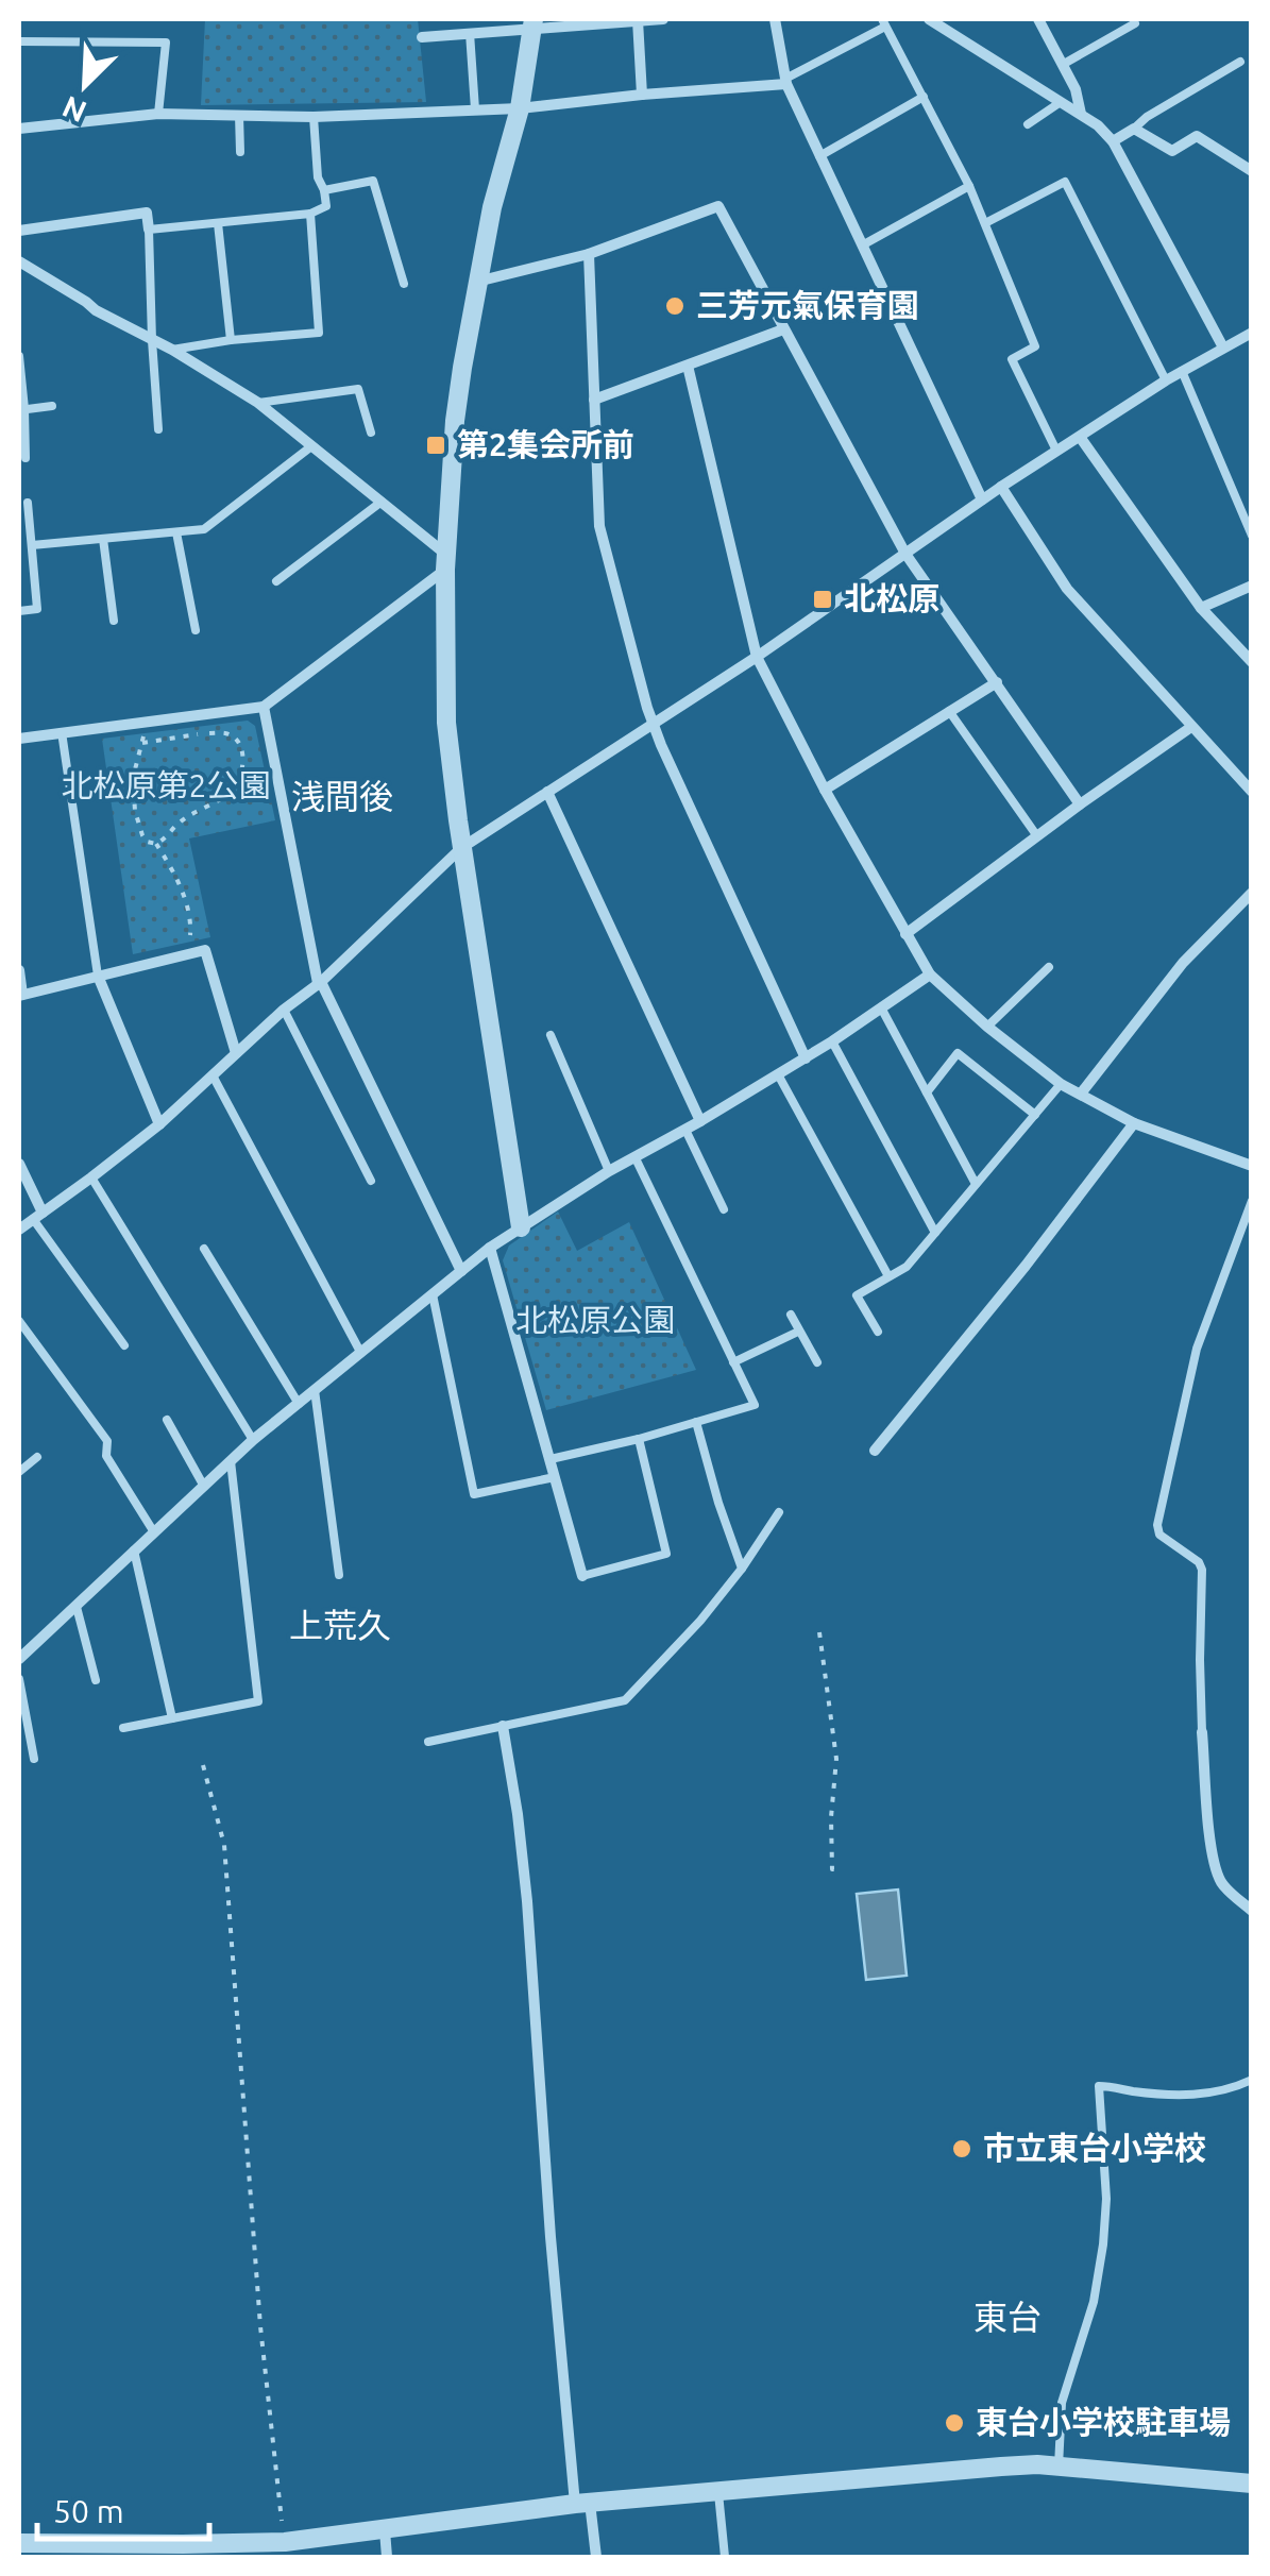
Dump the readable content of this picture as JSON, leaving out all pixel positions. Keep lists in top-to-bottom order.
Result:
{
  "districts": ["浅間後", "上荒久", "東台"],
  "parks": ["北松原第2公園", "北松原公園"],
  "places": {
    "other": ["三芳元氣保育園", "市立東台小学校", "東台小学校駐車場"],
    "transit": ["第2集会所前", "北松原"]
  },
  "scale_bar": "50 m",
  "north": "bottom left"
}
